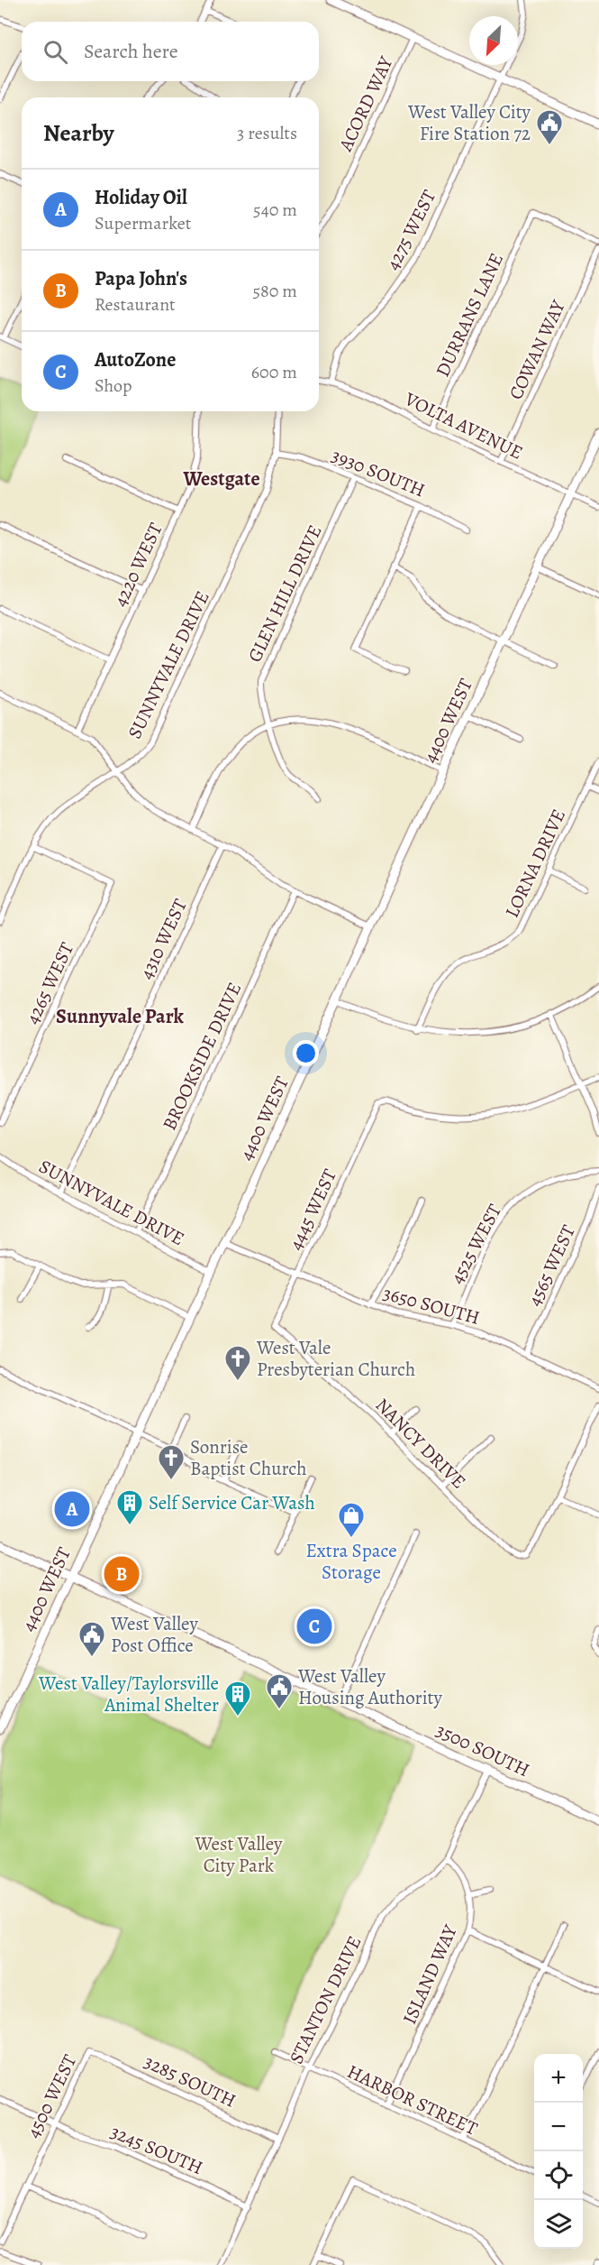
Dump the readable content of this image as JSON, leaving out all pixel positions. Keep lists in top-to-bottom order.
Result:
{
  "streets": {
    "street": [
      "ACORD WAY",
      "4275 WEST",
      "DURRANS LANE",
      "COWAN WAY",
      "VOLTA AVENUE",
      "3930 SOUTH",
      "4220 WEST",
      "GLEN HILL DRIVE",
      "SUNNYVALE DRIVE",
      "4400 WEST",
      "LORNA DRIVE",
      "4310 WEST",
      "4265 WEST",
      "BROOKSIDE DRIVE",
      "4445 WEST",
      "4525 WEST",
      "4565 WEST",
      "3650 SOUTH",
      "NANCY DRIVE",
      "3500 SOUTH",
      "ISLAND WAY",
      "STANTON DRIVE",
      "3285 SOUTH",
      "4500 WEST",
      "HARBOR STREET",
      "3245 SOUTH"
    ]
  },
  "crossings": [
    ["4275 WEST", "VOLTA AVENUE"],
    ["DURRANS LANE", "VOLTA AVENUE"],
    ["COWAN WAY", "VOLTA AVENUE"],
    ["VOLTA AVENUE", "4400 WEST"],
    ["3930 SOUTH", "GLEN HILL DRIVE"],
    ["3930 SOUTH", "SUNNYVALE DRIVE"],
    ["SUNNYVALE DRIVE", "4400 WEST"],
    ["SUNNYVALE DRIVE", "4310 WEST"],
    ["SUNNYVALE DRIVE", "4265 WEST"],
    ["SUNNYVALE DRIVE", "BROOKSIDE DRIVE"],
    ["4400 WEST", "3650 SOUTH"],
    ["4400 WEST", "3500 SOUTH"],
    ["4445 WEST", "3650 SOUTH"],
    ["4445 WEST", "NANCY DRIVE"],
    ["4525 WEST", "3650 SOUTH"],
    ["4565 WEST", "3650 SOUTH"],
    ["3500 SOUTH", "STANTON DRIVE"],
    ["ISLAND WAY", "STANTON DRIVE"],
    ["ISLAND WAY", "HARBOR STREET"],
    ["STANTON DRIVE", "3285 SOUTH"],
    ["STANTON DRIVE", "HARBOR STREET"],
    ["STANTON DRIVE", "3245 SOUTH"],
    ["3285 SOUTH", "4500 WEST"],
    ["4500 WEST", "3245 SOUTH"]
  ],
  "districts": ["Westgate", "Sunnyvale Park"],
  "parks": ["West Valley City Park"],
  "places": {
    "public building": ["West Valley City Fire Station 72", "West Valley Post Office", "West Valley Housing Authority"],
    "church": ["West Vale Presbyterian Church", "Sonrise Baptist Church"],
    "building": ["Self Service Car Wash", "West Valley/Taylorsville Animal Shelter"],
    "shop": ["Extra Space Storage"]
  },
  "north": "bottom left",
  "page": {
    "search": "Search here",
    "heading": ["Nearby", "3 results"],
    "list": [
      {
        "mark": "A",
        "name": "Holiday Oil",
        "note": "Supermarket",
        "value": "540 m"
      },
      {
        "mark": "B",
        "name": "Papa John's",
        "note": "Restaurant",
        "value": "580 m"
      },
      {
        "mark": "C",
        "name": "AutoZone",
        "note": "Shop",
        "value": "600 m"
      }
    ],
    "pins": ["A", "B", "C"],
    "map_buttons": ["+", "−"]
  }
}
